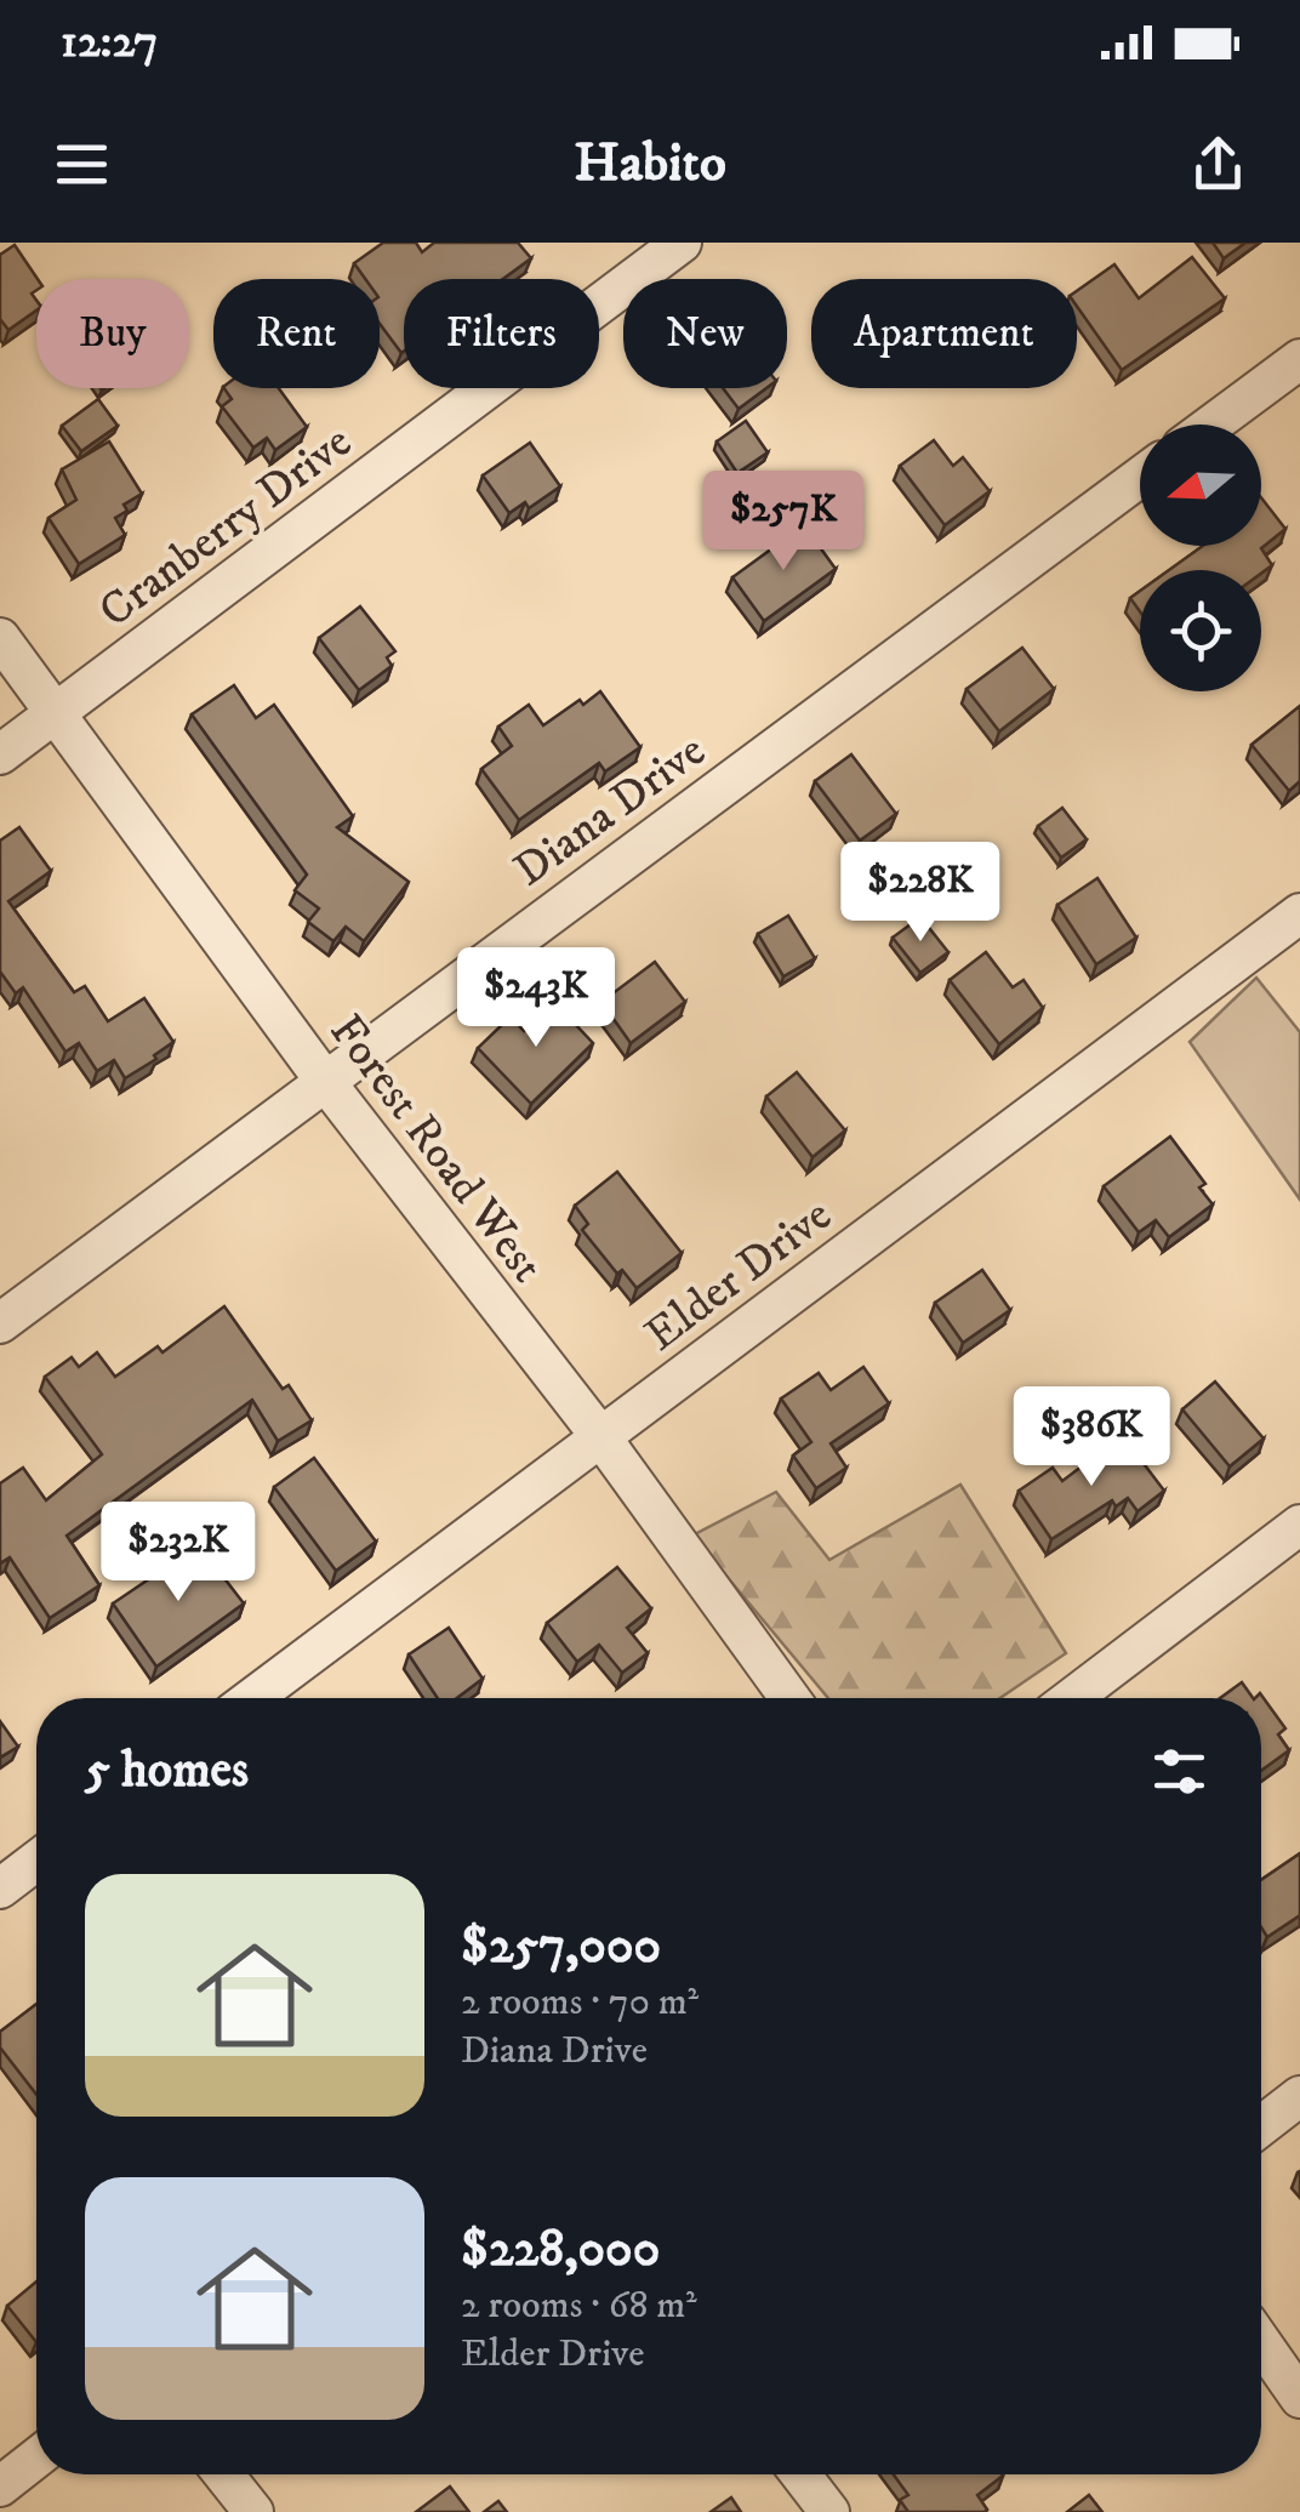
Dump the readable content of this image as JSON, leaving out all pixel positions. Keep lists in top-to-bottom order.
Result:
{
  "streets": {
    "street": [
      "Cranberry Drive",
      "Diana Drive",
      "Forest Road West",
      "Elder Drive"
    ]
  },
  "crossings": [
    ["Cranberry Drive", "Forest Road West"],
    ["Diana Drive", "Forest Road West"],
    ["Forest Road West", "Elder Drive"]
  ],
  "north": "left",
  "page": {
    "status": "12:27",
    "header": "Habito",
    "chip": [
      "Buy",
      "Rent",
      "Filters",
      "New",
      "Apartment"
    ],
    "price": [
      "$257K",
      "$228K",
      "$243K",
      "$386K",
      "$232K"
    ],
    "heading": "5 homes",
    "list": [
      {
        "name": "$257,000",
        "note": "2 rooms · 70 m² · Diana Drive"
      },
      {
        "name": "$228,000",
        "note": "2 rooms · 68 m² · Elder Drive"
      }
    ]
  }
}
